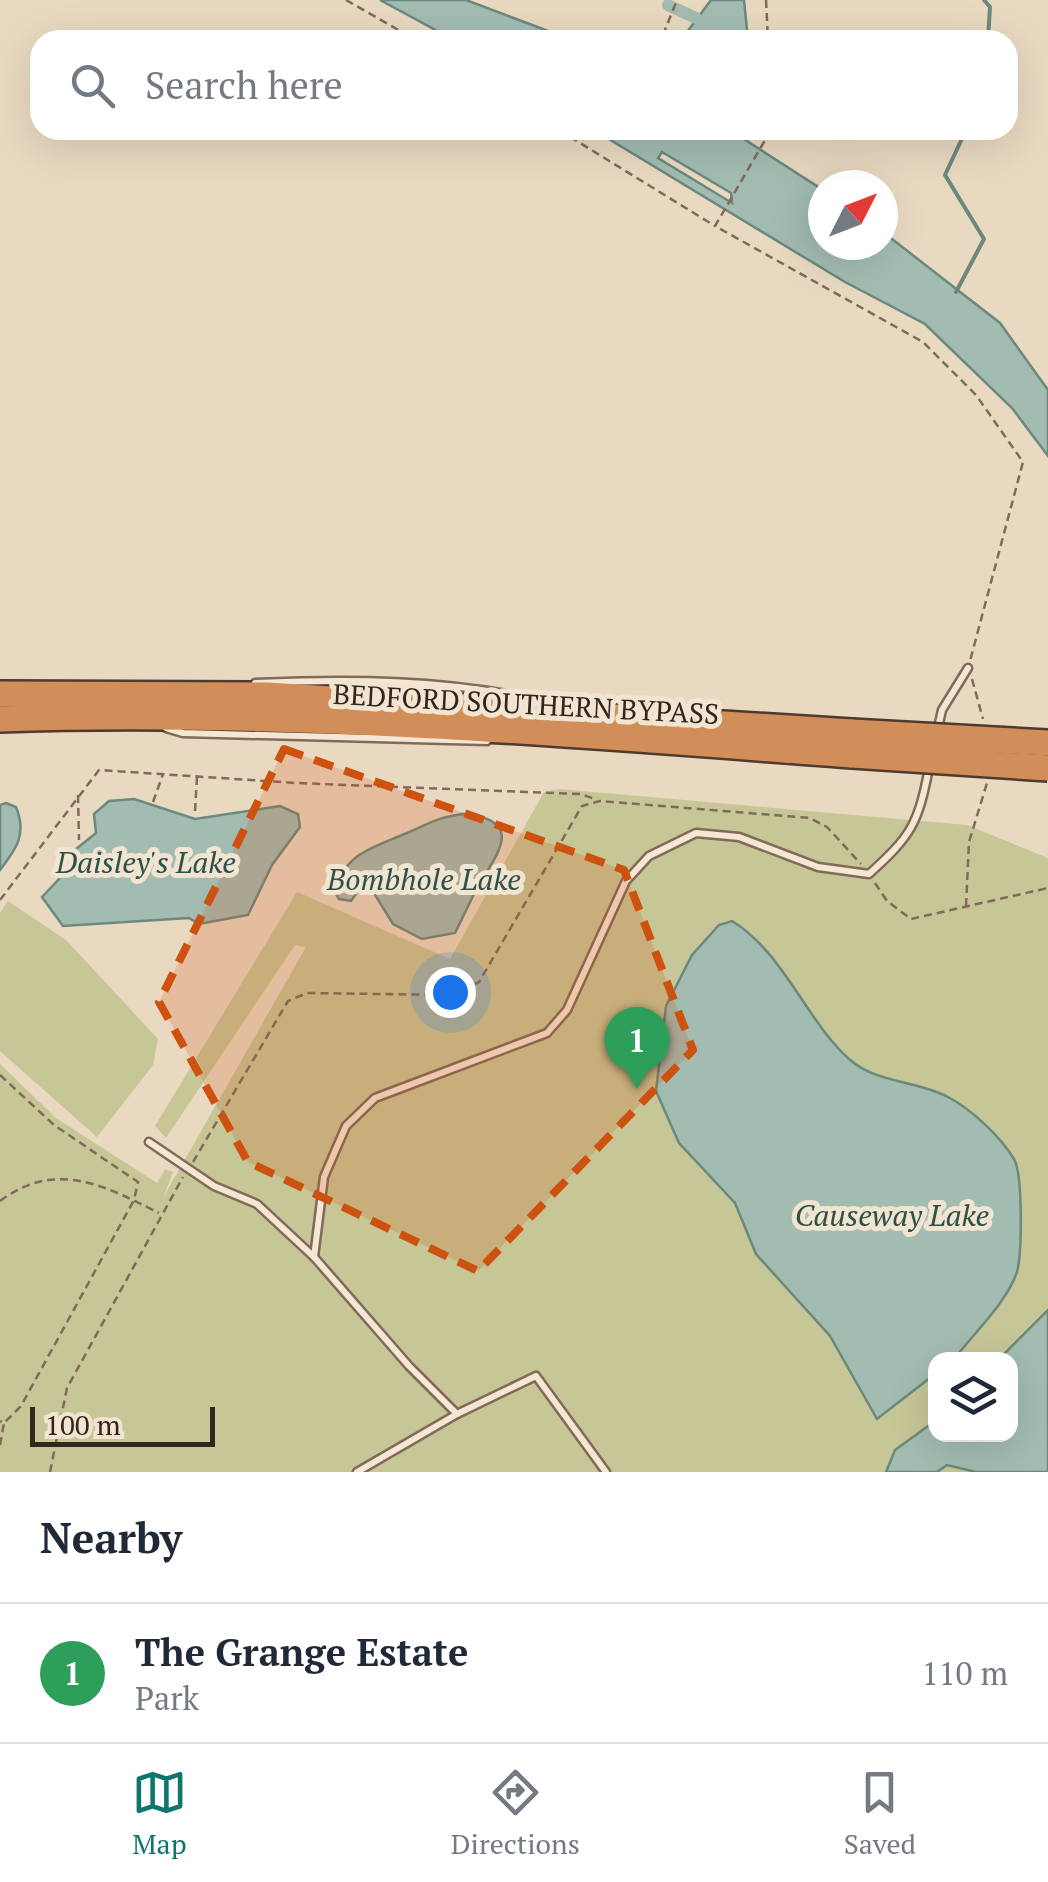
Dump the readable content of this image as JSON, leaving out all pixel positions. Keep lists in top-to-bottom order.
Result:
{
  "streets": {
    "highway": ["BEDFORD SOUTHERN BYPASS"]
  },
  "water": ["Daisley's Lake", "Bombhole Lake", "Causeway Lake"],
  "scale_bar": "100 m",
  "north": "top right",
  "page": {
    "search": "Search here",
    "pins": "1",
    "scale": "100 m",
    "heading": "Nearby",
    "list": [
      {
        "mark": "1",
        "name": "The Grange Estate",
        "note": "Park",
        "value": "110 m"
      }
    ],
    "nav": ["Map", "Directions", "Saved"]
  }
}
